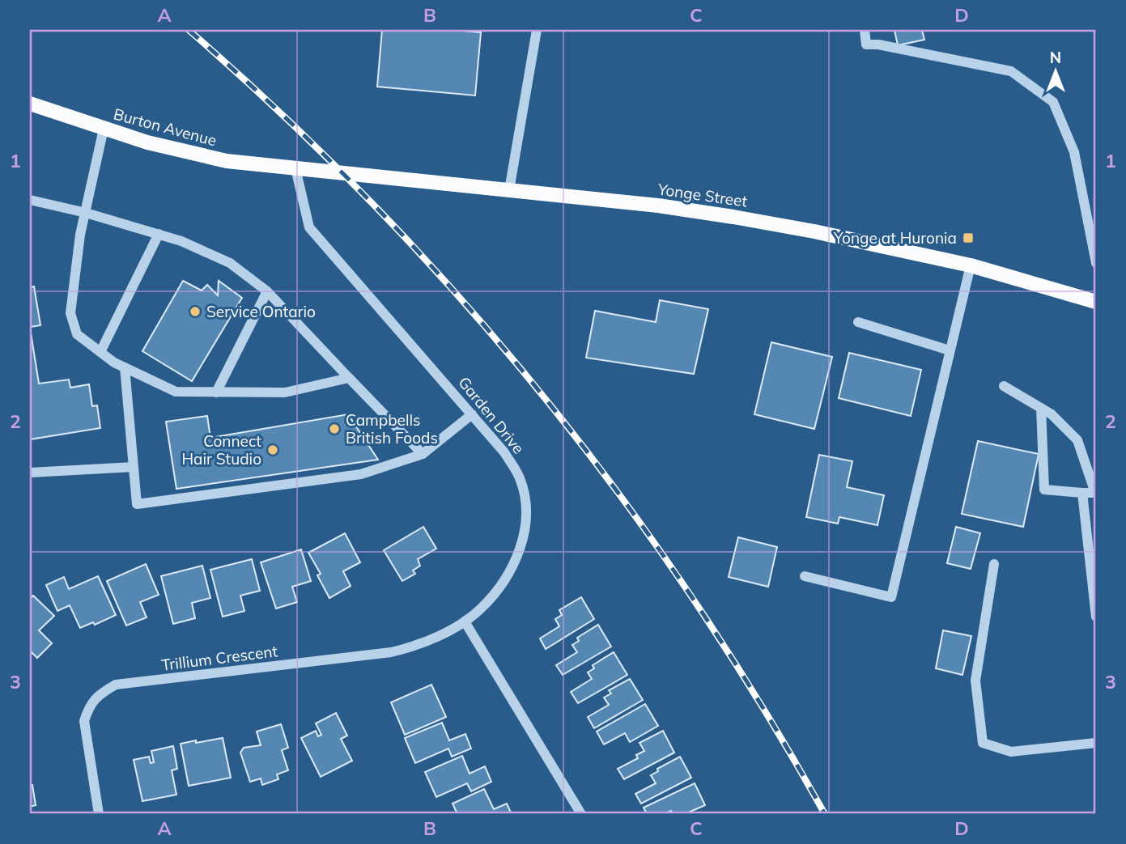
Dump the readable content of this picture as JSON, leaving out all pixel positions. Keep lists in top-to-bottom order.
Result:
{
  "streets": {
    "main road": ["Burton Avenue", "Yonge Street"],
    "street": ["Garden Drive", "Trillium Crescent"]
  },
  "crossings": [
    ["Burton Avenue", "Yonge Street"],
    ["Burton Avenue", "Garden Drive"],
    ["Yonge Street", "Garden Drive"],
    ["Garden Drive", "Trillium Crescent"]
  ],
  "places": {
    "transit": ["Yonge at Huronia"],
    "other": ["Service Ontario", "Campbells British Foods", "Connect Hair Studio"]
  },
  "north": "top",
  "grid": {
    "columns": [
      "A",
      "B",
      "C",
      "D"
    ],
    "rows": ["1", "2", "3"]
  }
}
